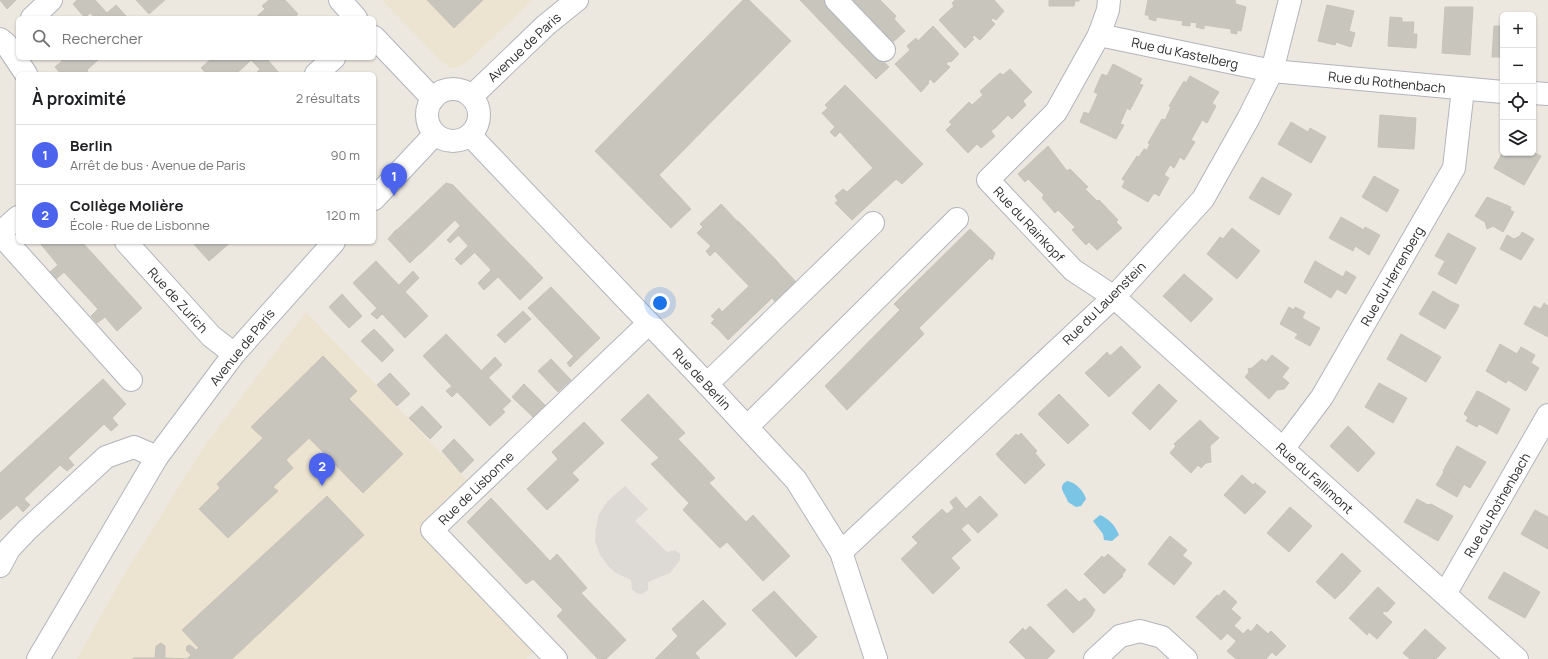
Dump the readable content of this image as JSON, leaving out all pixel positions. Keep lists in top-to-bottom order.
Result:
{
  "streets": {
    "street": [
      "Avenue de Paris",
      "Rue du Kastelberg",
      "Rue du Rothenbach",
      "Rue du Rainkopf",
      "Rue du Herrenberg",
      "Rue de Zurich",
      "Rue du Lauenstein",
      "Rue de Berlin",
      "Rue du Fallimont",
      "Rue de Lisbonne"
    ]
  },
  "crossings": [
    ["Avenue de Paris", "Rue de Zurich"],
    ["Avenue de Paris", "Rue de Berlin"],
    ["Rue du Kastelberg", "Rue du Rothenbach"],
    ["Rue du Kastelberg", "Rue du Rainkopf"],
    ["Rue du Kastelberg", "Rue du Lauenstein"],
    ["Rue du Rothenbach", "Rue du Herrenberg"],
    ["Rue du Rothenbach", "Rue du Lauenstein"],
    ["Rue du Rothenbach", "Rue du Fallimont"],
    ["Rue du Rainkopf", "Rue du Lauenstein"],
    ["Rue du Rainkopf", "Rue du Fallimont"],
    ["Rue du Herrenberg", "Rue du Fallimont"],
    ["Rue du Lauenstein", "Rue de Berlin"],
    ["Rue du Lauenstein", "Rue du Fallimont"],
    ["Rue de Berlin", "Rue de Lisbonne"]
  ],
  "page": {
    "map_buttons": ["+", "−"],
    "search": "Rechercher",
    "heading": ["À proximité", "2 résultats"],
    "list": [
      {
        "mark": "1",
        "name": "Berlin",
        "note": "Arrêt de bus · Avenue de Paris",
        "value": "90 m"
      },
      {
        "mark": "2",
        "name": "Collège Molière",
        "note": "École · Rue de Lisbonne",
        "value": "120 m"
      }
    ],
    "pins": ["1", "2"]
  }
}
